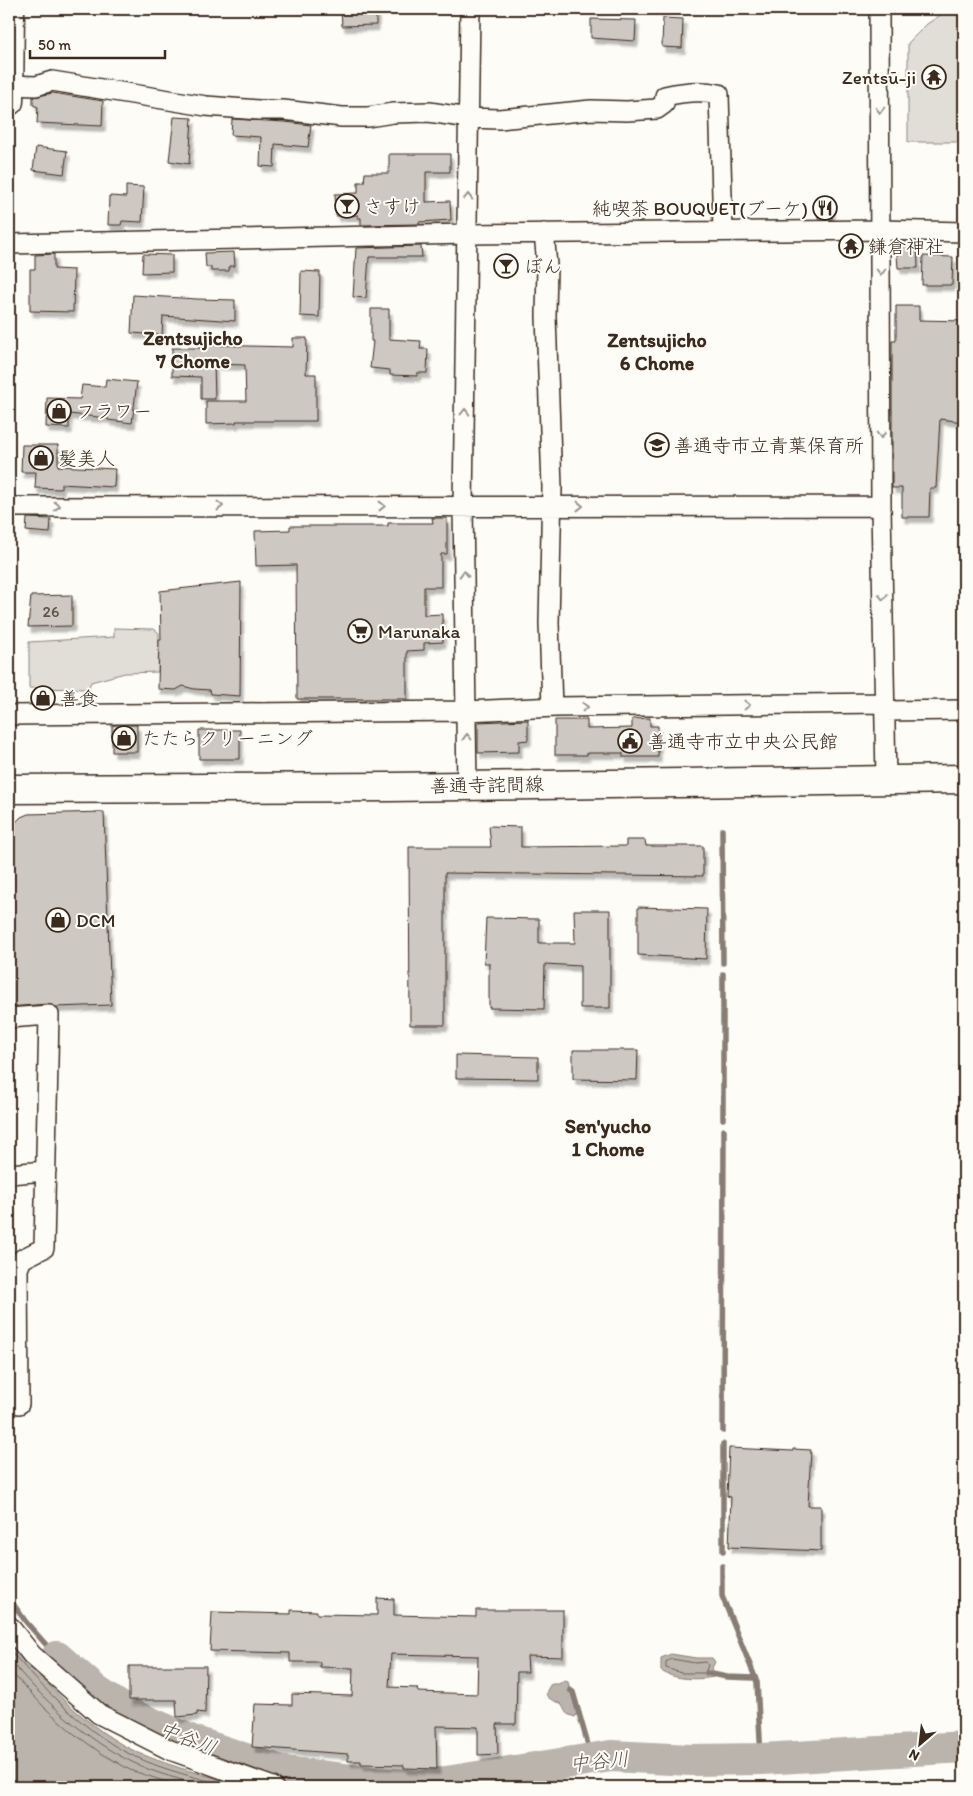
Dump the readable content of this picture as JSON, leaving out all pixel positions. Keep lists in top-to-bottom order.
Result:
{
  "streets": {
    "main road": ["善通寺詫間線"]
  },
  "districts": ["Zentsujicho 7 Chome", "Zentsujicho 6 Chome", "Sen'yucho 1 Chome"],
  "water": ["中谷川"],
  "places": {
    "temple": ["Zentsū-ji", "鎌倉神社"],
    "bar": ["さすけ", "ぼん"],
    "restaurant": ["純喫茶 BOUQUET(ブーケ)"],
    "shop": [
      "フラワー",
      "髪美人",
      "善食",
      "たたらクリーニング",
      "DCM"
    ],
    "school or university": ["善通寺市立青葉保育所"],
    "supermarket": ["Marunaka"],
    "public building": ["善通寺市立中央公民館"]
  },
  "house_numbers": ["26"],
  "scale_bar": "50 m",
  "north": "bottom left"
}
